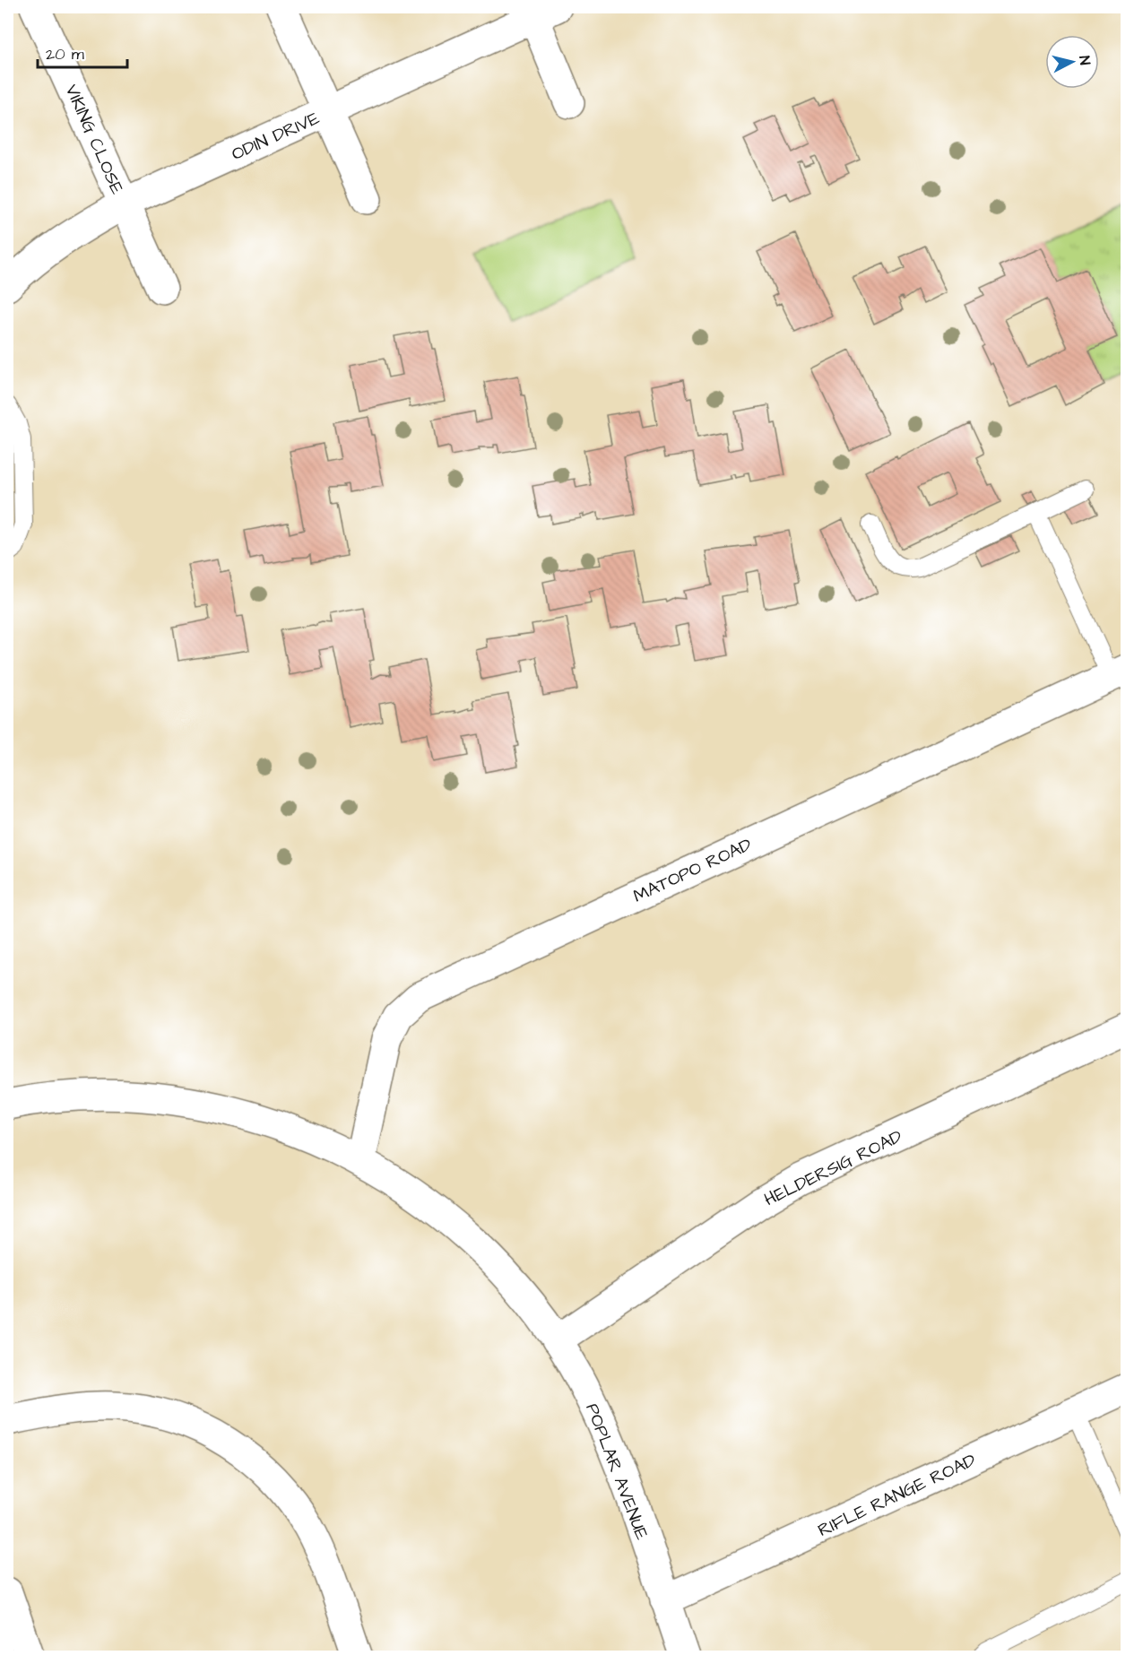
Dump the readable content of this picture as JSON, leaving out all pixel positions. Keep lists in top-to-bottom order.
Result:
{
  "streets": {
    "street": [
      "ODIN DRIVE",
      "VIKING CLOSE",
      "MATOPO ROAD",
      "HELDERSIG ROAD",
      "POPLAR AVENUE",
      "RIFLE RANGE ROAD"
    ]
  },
  "crossings": [
    ["ODIN DRIVE", "VIKING CLOSE"],
    ["MATOPO ROAD", "POPLAR AVENUE"],
    ["HELDERSIG ROAD", "POPLAR AVENUE"],
    ["POPLAR AVENUE", "RIFLE RANGE ROAD"]
  ],
  "scale_bar": "20 m",
  "north": "right"
}
